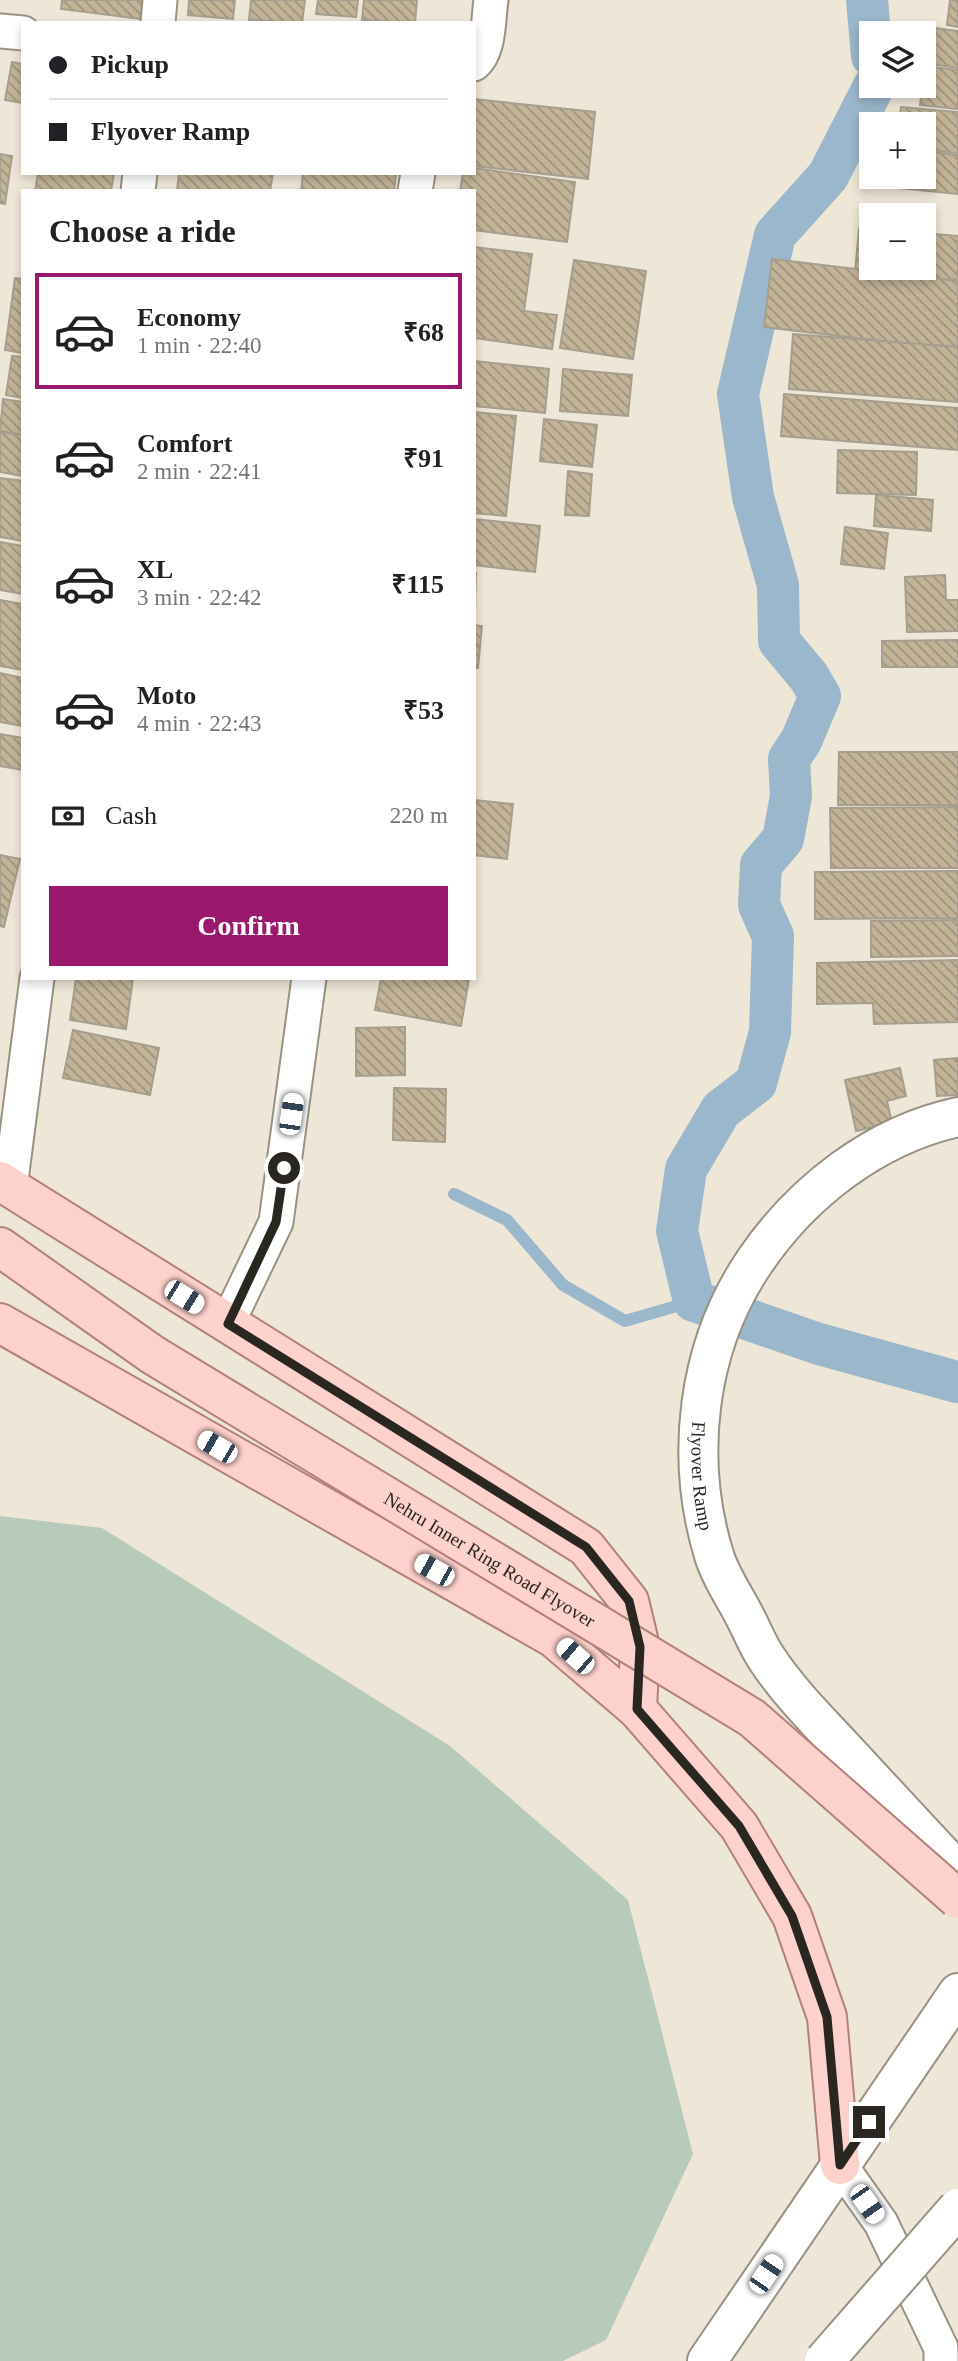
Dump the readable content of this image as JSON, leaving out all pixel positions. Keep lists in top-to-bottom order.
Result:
{
  "streets": {
    "main road": ["Nehru Inner Ring Road Flyover"],
    "street": ["Flyover Ramp"]
  },
  "page": {
    "map_buttons": ["+", "−"],
    "banner": ["Pickup", "Flyover Ramp"],
    "heading": "Choose a ride",
    "list": [
      {
        "name": "Economy",
        "note": "1 min · 22:40",
        "value": "₹68"
      },
      {
        "name": "Comfort",
        "note": "2 min · 22:41",
        "value": "₹91"
      },
      {
        "name": "XL",
        "note": "3 min · 22:42",
        "value": "₹115"
      },
      {
        "name": "Moto",
        "note": "4 min · 22:43",
        "value": "₹53"
      }
    ],
    "pay": ["Cash", "220 m"],
    "buttons": "Confirm"
  }
}
